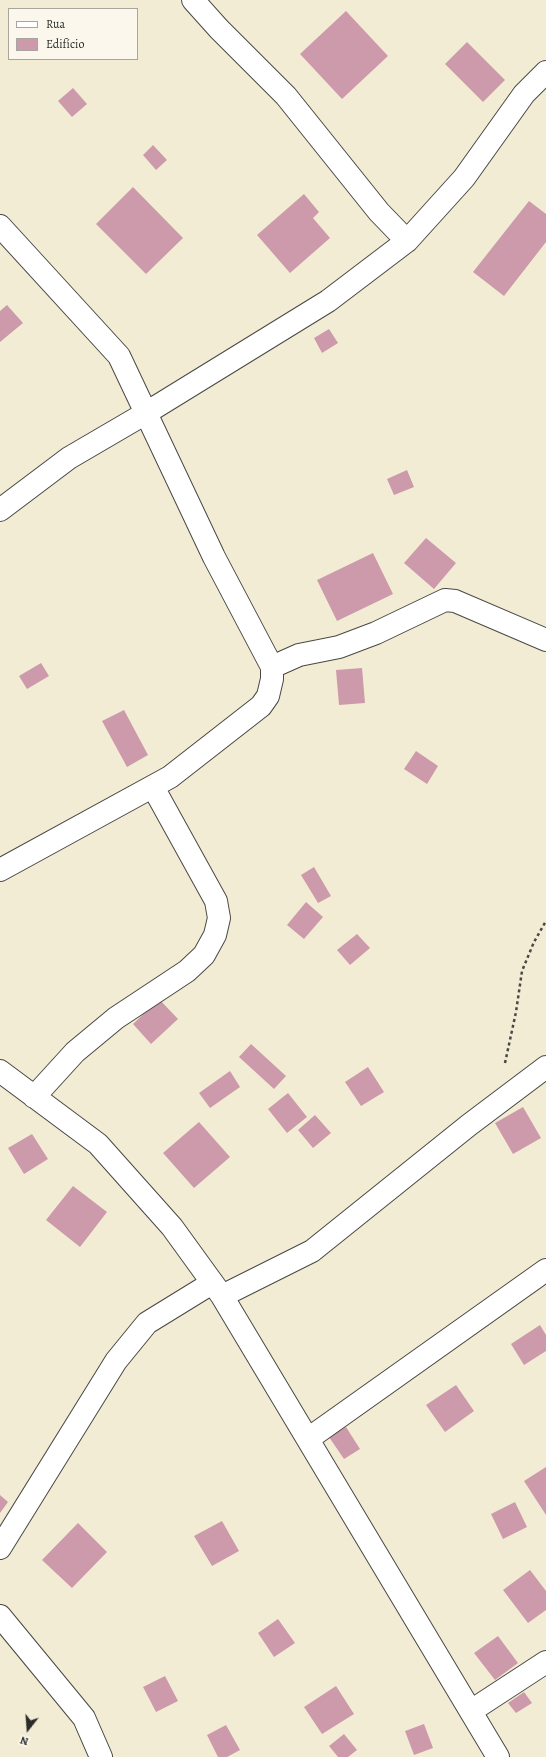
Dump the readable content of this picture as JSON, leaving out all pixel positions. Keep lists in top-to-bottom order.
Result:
{
  "legend": ["Rua", "Edifício"],
  "north": "bottom"
}
